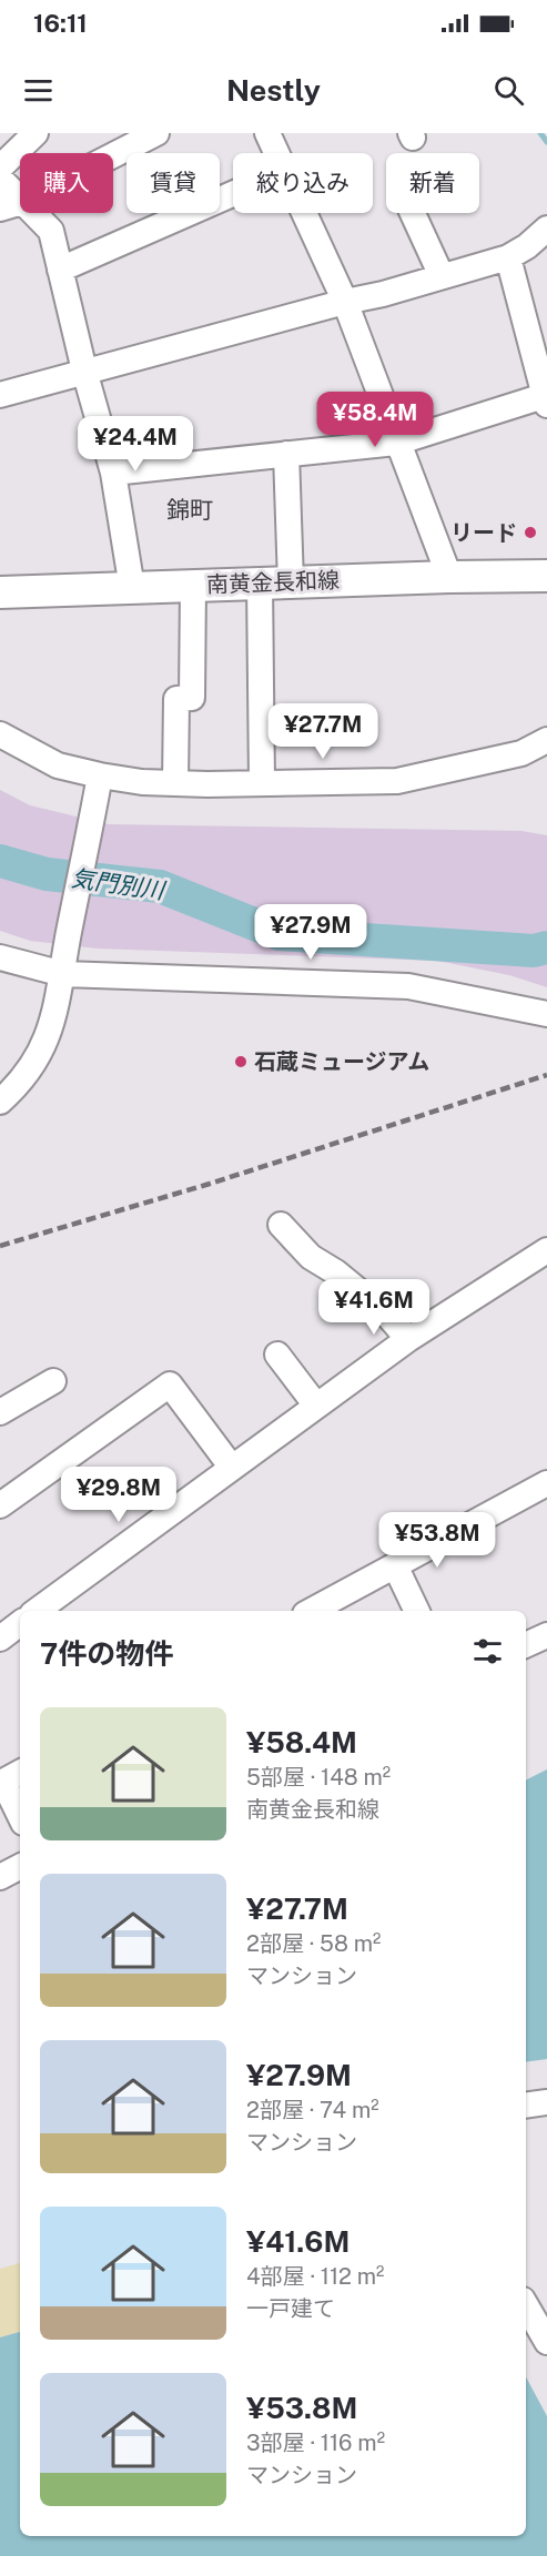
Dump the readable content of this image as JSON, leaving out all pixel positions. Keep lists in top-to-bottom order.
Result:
{
  "streets": {
    "main road": ["南黄金長和線"]
  },
  "districts": ["錦町"],
  "water": ["気門別川"],
  "places": ["リード", "石蔵ミュージアム"],
  "page": {
    "status": "16:11",
    "header": "Nestly",
    "chip": [
      "購入",
      "賃貸",
      "絞り込み",
      "新着"
    ],
    "price": [
      "¥58.4M",
      "¥24.4M",
      "¥27.7M",
      "¥27.9M",
      "¥41.6M",
      "¥29.8M",
      "¥53.8M"
    ],
    "heading": "7件の物件",
    "list": [
      {
        "name": "¥58.4M",
        "note": "5部屋 · 148 m² · 南黄金長和線"
      },
      {
        "name": "¥27.7M",
        "note": "2部屋 · 58 m² · マンション"
      },
      {
        "name": "¥27.9M",
        "note": "2部屋 · 74 m² · マンション"
      },
      {
        "name": "¥41.6M",
        "note": "4部屋 · 112 m² · 一戸建て"
      },
      {
        "name": "¥53.8M",
        "note": "3部屋 · 116 m² · マンション"
      }
    ]
  }
}
